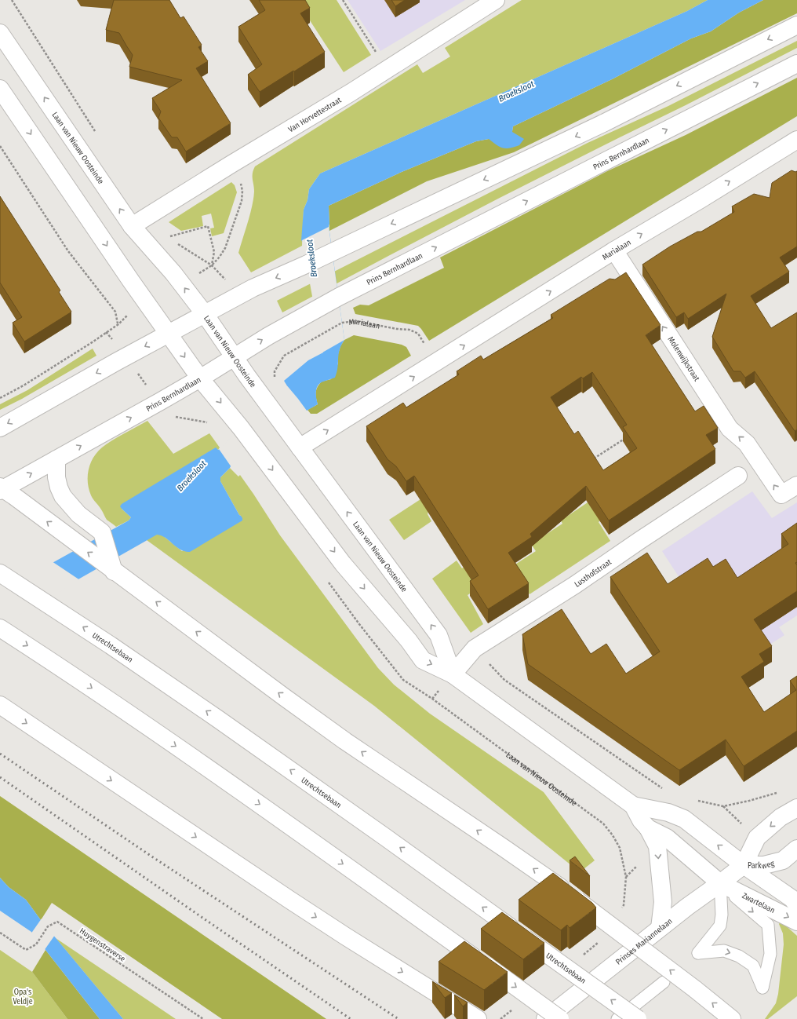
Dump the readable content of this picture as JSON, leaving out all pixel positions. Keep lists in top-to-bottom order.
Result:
{
  "streets": {
    "main road": [
      "Van Horvettestraat",
      "Laan van Nieuw Oosteinde",
      "Prins Bernhardlaan",
      "Marialaan",
      "Molenwijkstraat",
      "Lusthofstraat",
      "Utrechtsebaan",
      "Parkweg",
      "Zwartelaan",
      "Prinses Mariannelaan"
    ],
    "path": ["Huygenstraverse"]
  },
  "crossings": [
    ["Van Horvettestraat", "Laan van Nieuw Oosteinde"],
    ["Laan van Nieuw Oosteinde", "Prins Bernhardlaan"],
    ["Laan van Nieuw Oosteinde", "Marialaan"],
    ["Laan van Nieuw Oosteinde", "Lusthofstraat"],
    ["Marialaan", "Molenwijkstraat"],
    ["Parkweg", "Prinses Mariannelaan"],
    ["Zwartelaan", "Prinses Mariannelaan"]
  ],
  "one_way": ["Molenwijkstraat", "Parkweg"],
  "water": ["Broeksloot"],
  "parks": ["Opa's Veldje"]
}
